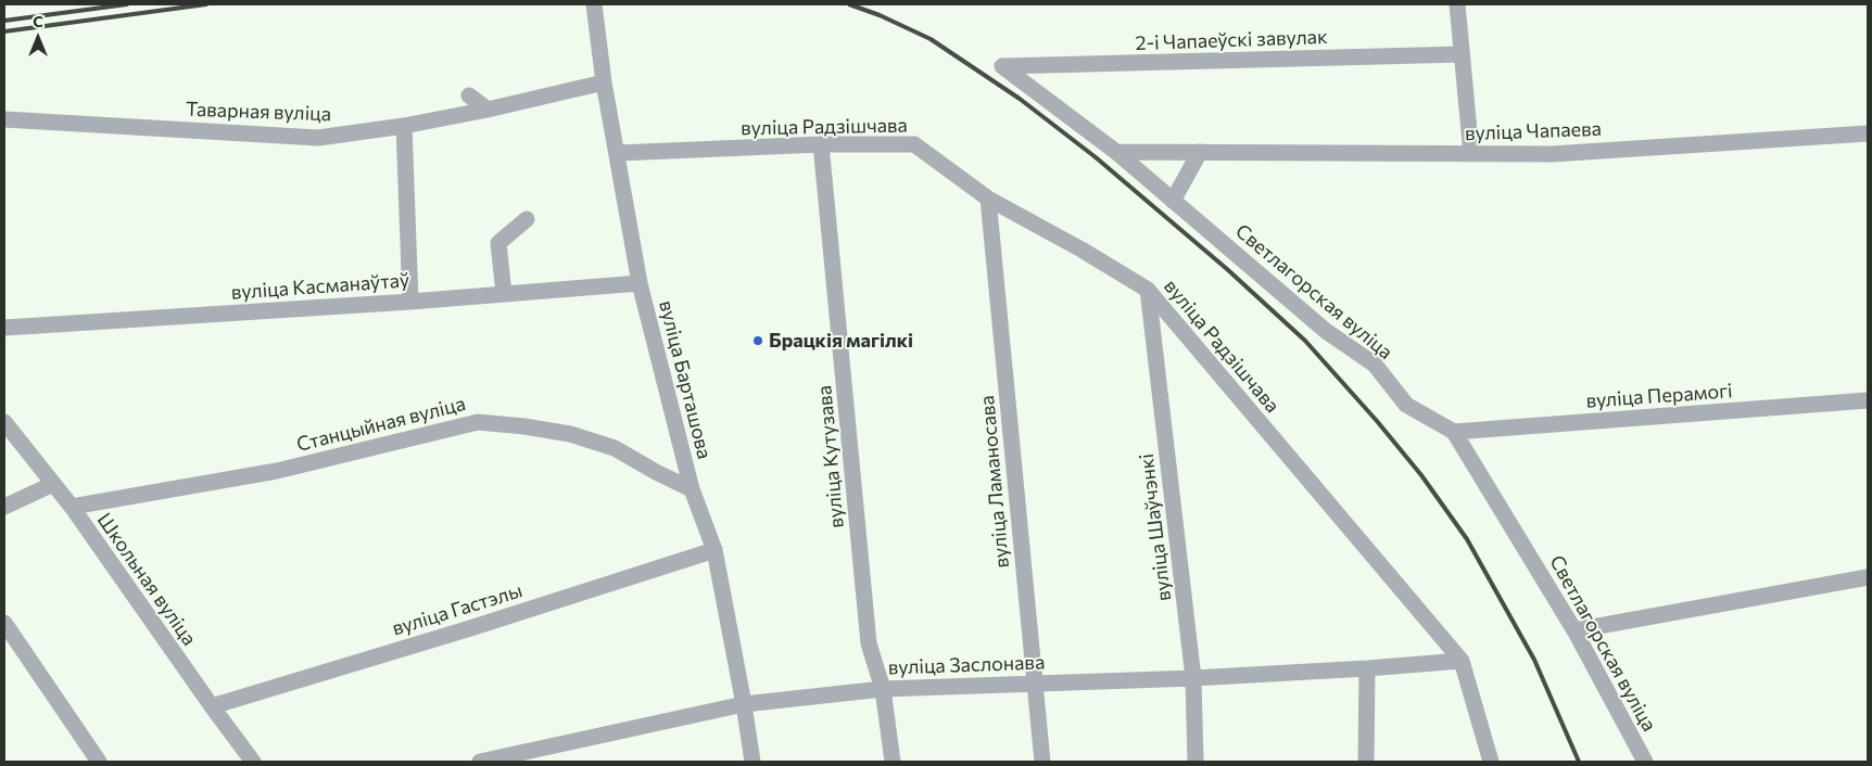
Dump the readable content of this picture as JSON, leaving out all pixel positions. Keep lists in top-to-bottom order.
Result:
{
  "streets": {
    "street": [
      "2-і Чапаеўскі завулак",
      "Таварная вуліца",
      "вуліца Радзішчава",
      "вуліца Чапаева",
      "вуліца Касманаўтаў",
      "Светлагорская вуліца",
      "вуліца Барташова",
      "вуліца Перамогі",
      "Станцыйная вуліца",
      "вуліца Кутузава",
      "вуліца Ламаносава",
      "вуліца Шаўчэнкі",
      "Школьная вуліца",
      "вуліца Гастэлы",
      "вуліца Заслонава"
    ]
  },
  "crossings": [
    ["2-і Чапаеўскі завулак", "Светлагорская вуліца"],
    ["Таварная вуліца", "вуліца Барташова"],
    ["вуліца Радзішчава", "вуліца Барташова"],
    ["вуліца Радзішчава", "вуліца Кутузава"],
    ["вуліца Радзішчава", "вуліца Ламаносава"],
    ["вуліца Радзішчава", "вуліца Шаўчэнкі"],
    ["вуліца Радзішчава", "вуліца Заслонава"],
    ["вуліца Чапаева", "Светлагорская вуліца"],
    ["вуліца Касманаўтаў", "вуліца Барташова"],
    ["Светлагорская вуліца", "вуліца Перамогі"],
    ["вуліца Барташова", "Станцыйная вуліца"],
    ["вуліца Барташова", "вуліца Гастэлы"],
    ["вуліца Барташова", "вуліца Заслонава"],
    ["Станцыйная вуліца", "Школьная вуліца"],
    ["вуліца Кутузава", "вуліца Заслонава"],
    ["вуліца Ламаносава", "вуліца Заслонава"],
    ["вуліца Шаўчэнкі", "вуліца Заслонава"],
    ["Школьная вуліца", "вуліца Гастэлы"]
  ],
  "places": ["Брацкія магілкі"],
  "north": "top"
}
